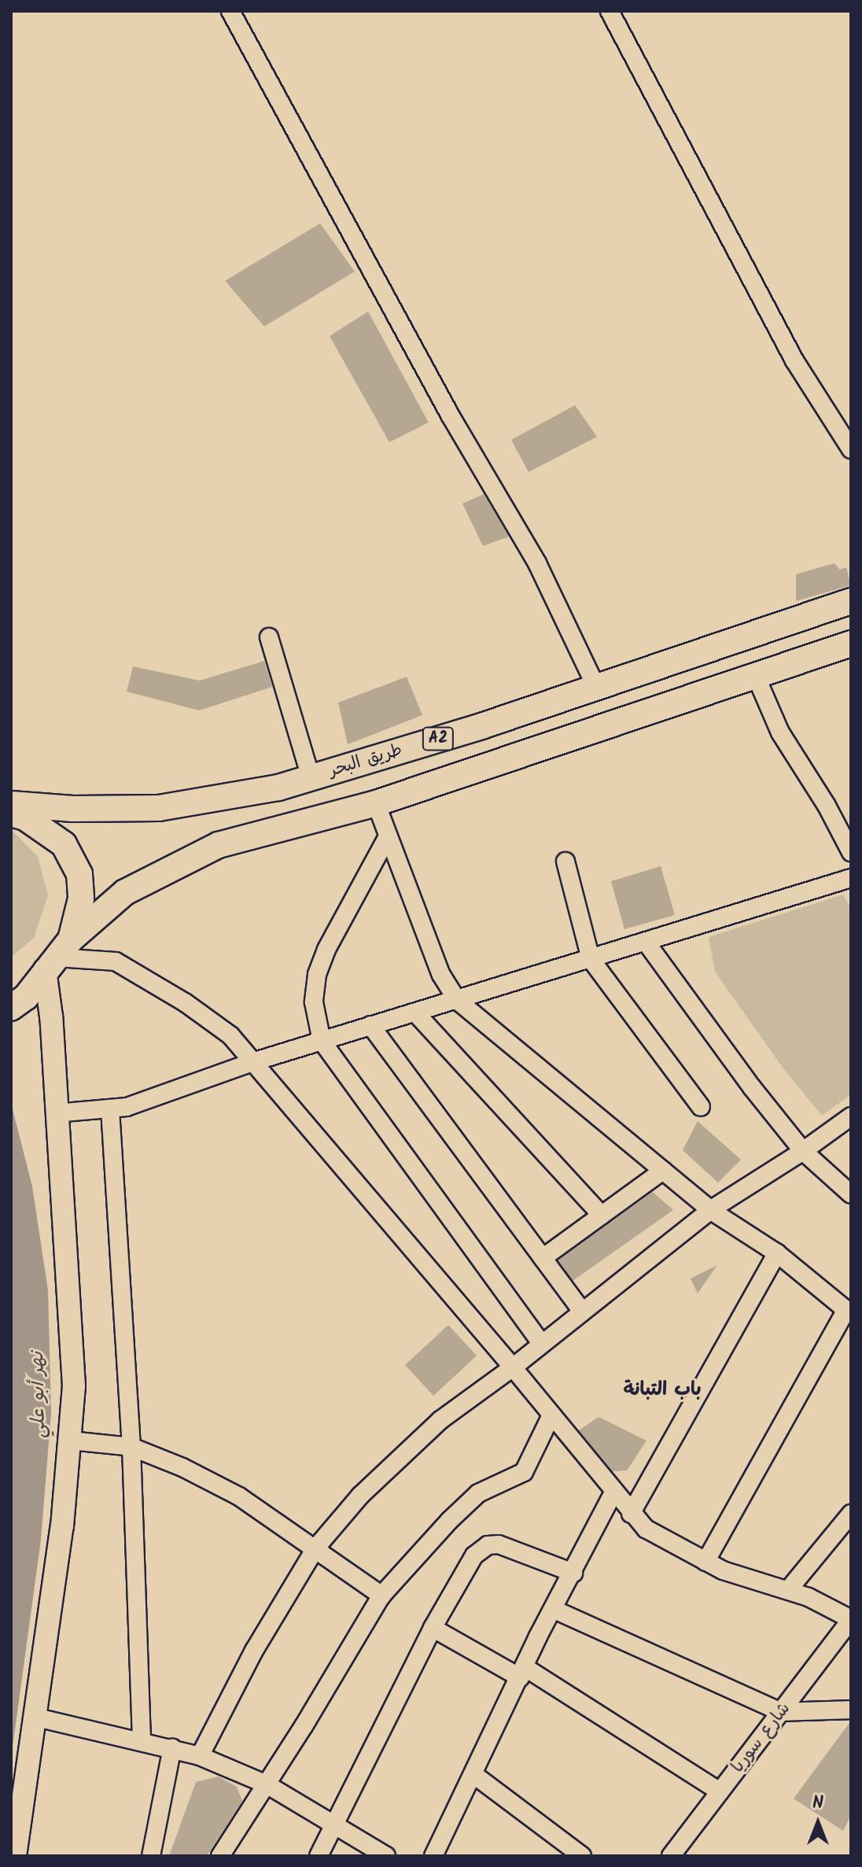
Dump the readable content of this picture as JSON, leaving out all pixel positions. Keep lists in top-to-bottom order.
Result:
{
  "streets": {
    "highway": ["A2", "طريق البحر"],
    "street": ["شارع سوريا"]
  },
  "districts": ["باب التبانة"],
  "water": ["نهر أبو علي"],
  "north": "top"
}
